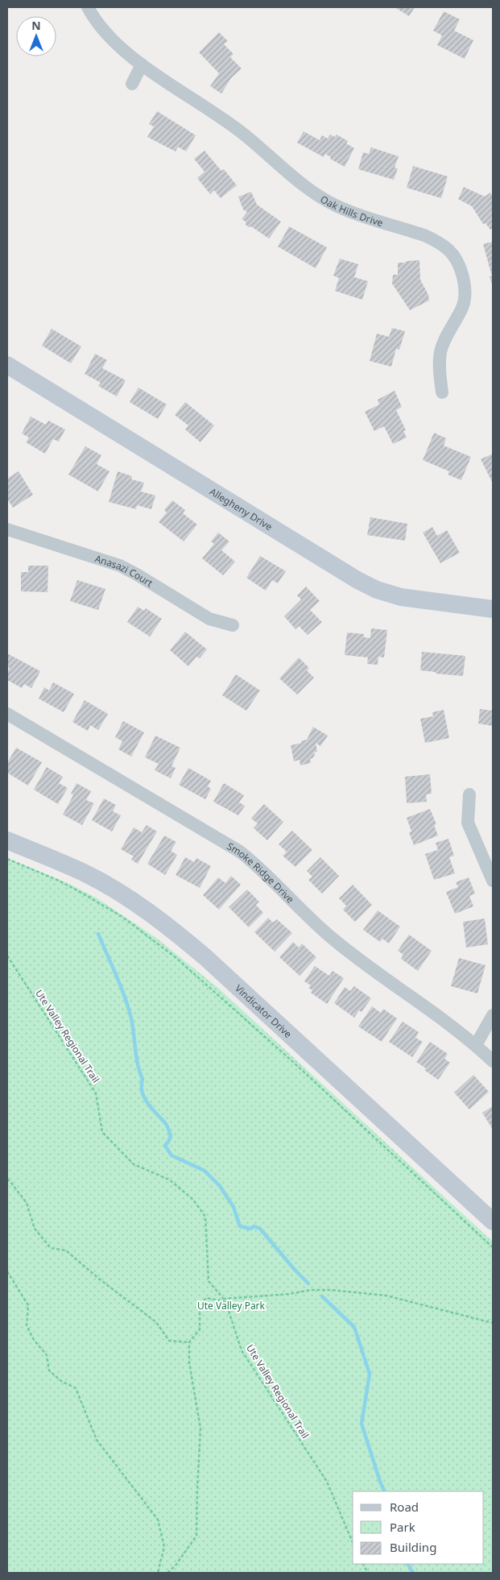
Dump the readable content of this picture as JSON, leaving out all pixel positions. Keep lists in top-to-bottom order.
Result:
{
  "streets": {
    "main road": ["Allegheny Drive", "Vindicator Drive"],
    "street": ["Oak Hills Drive", "Anasazi Court", "Smoke Ridge Drive"],
    "path": ["Ute Valley Regional Trail"]
  },
  "parks": ["Ute Valley Park"],
  "legend": ["Road", "Park", "Building"],
  "north": "top"
}
